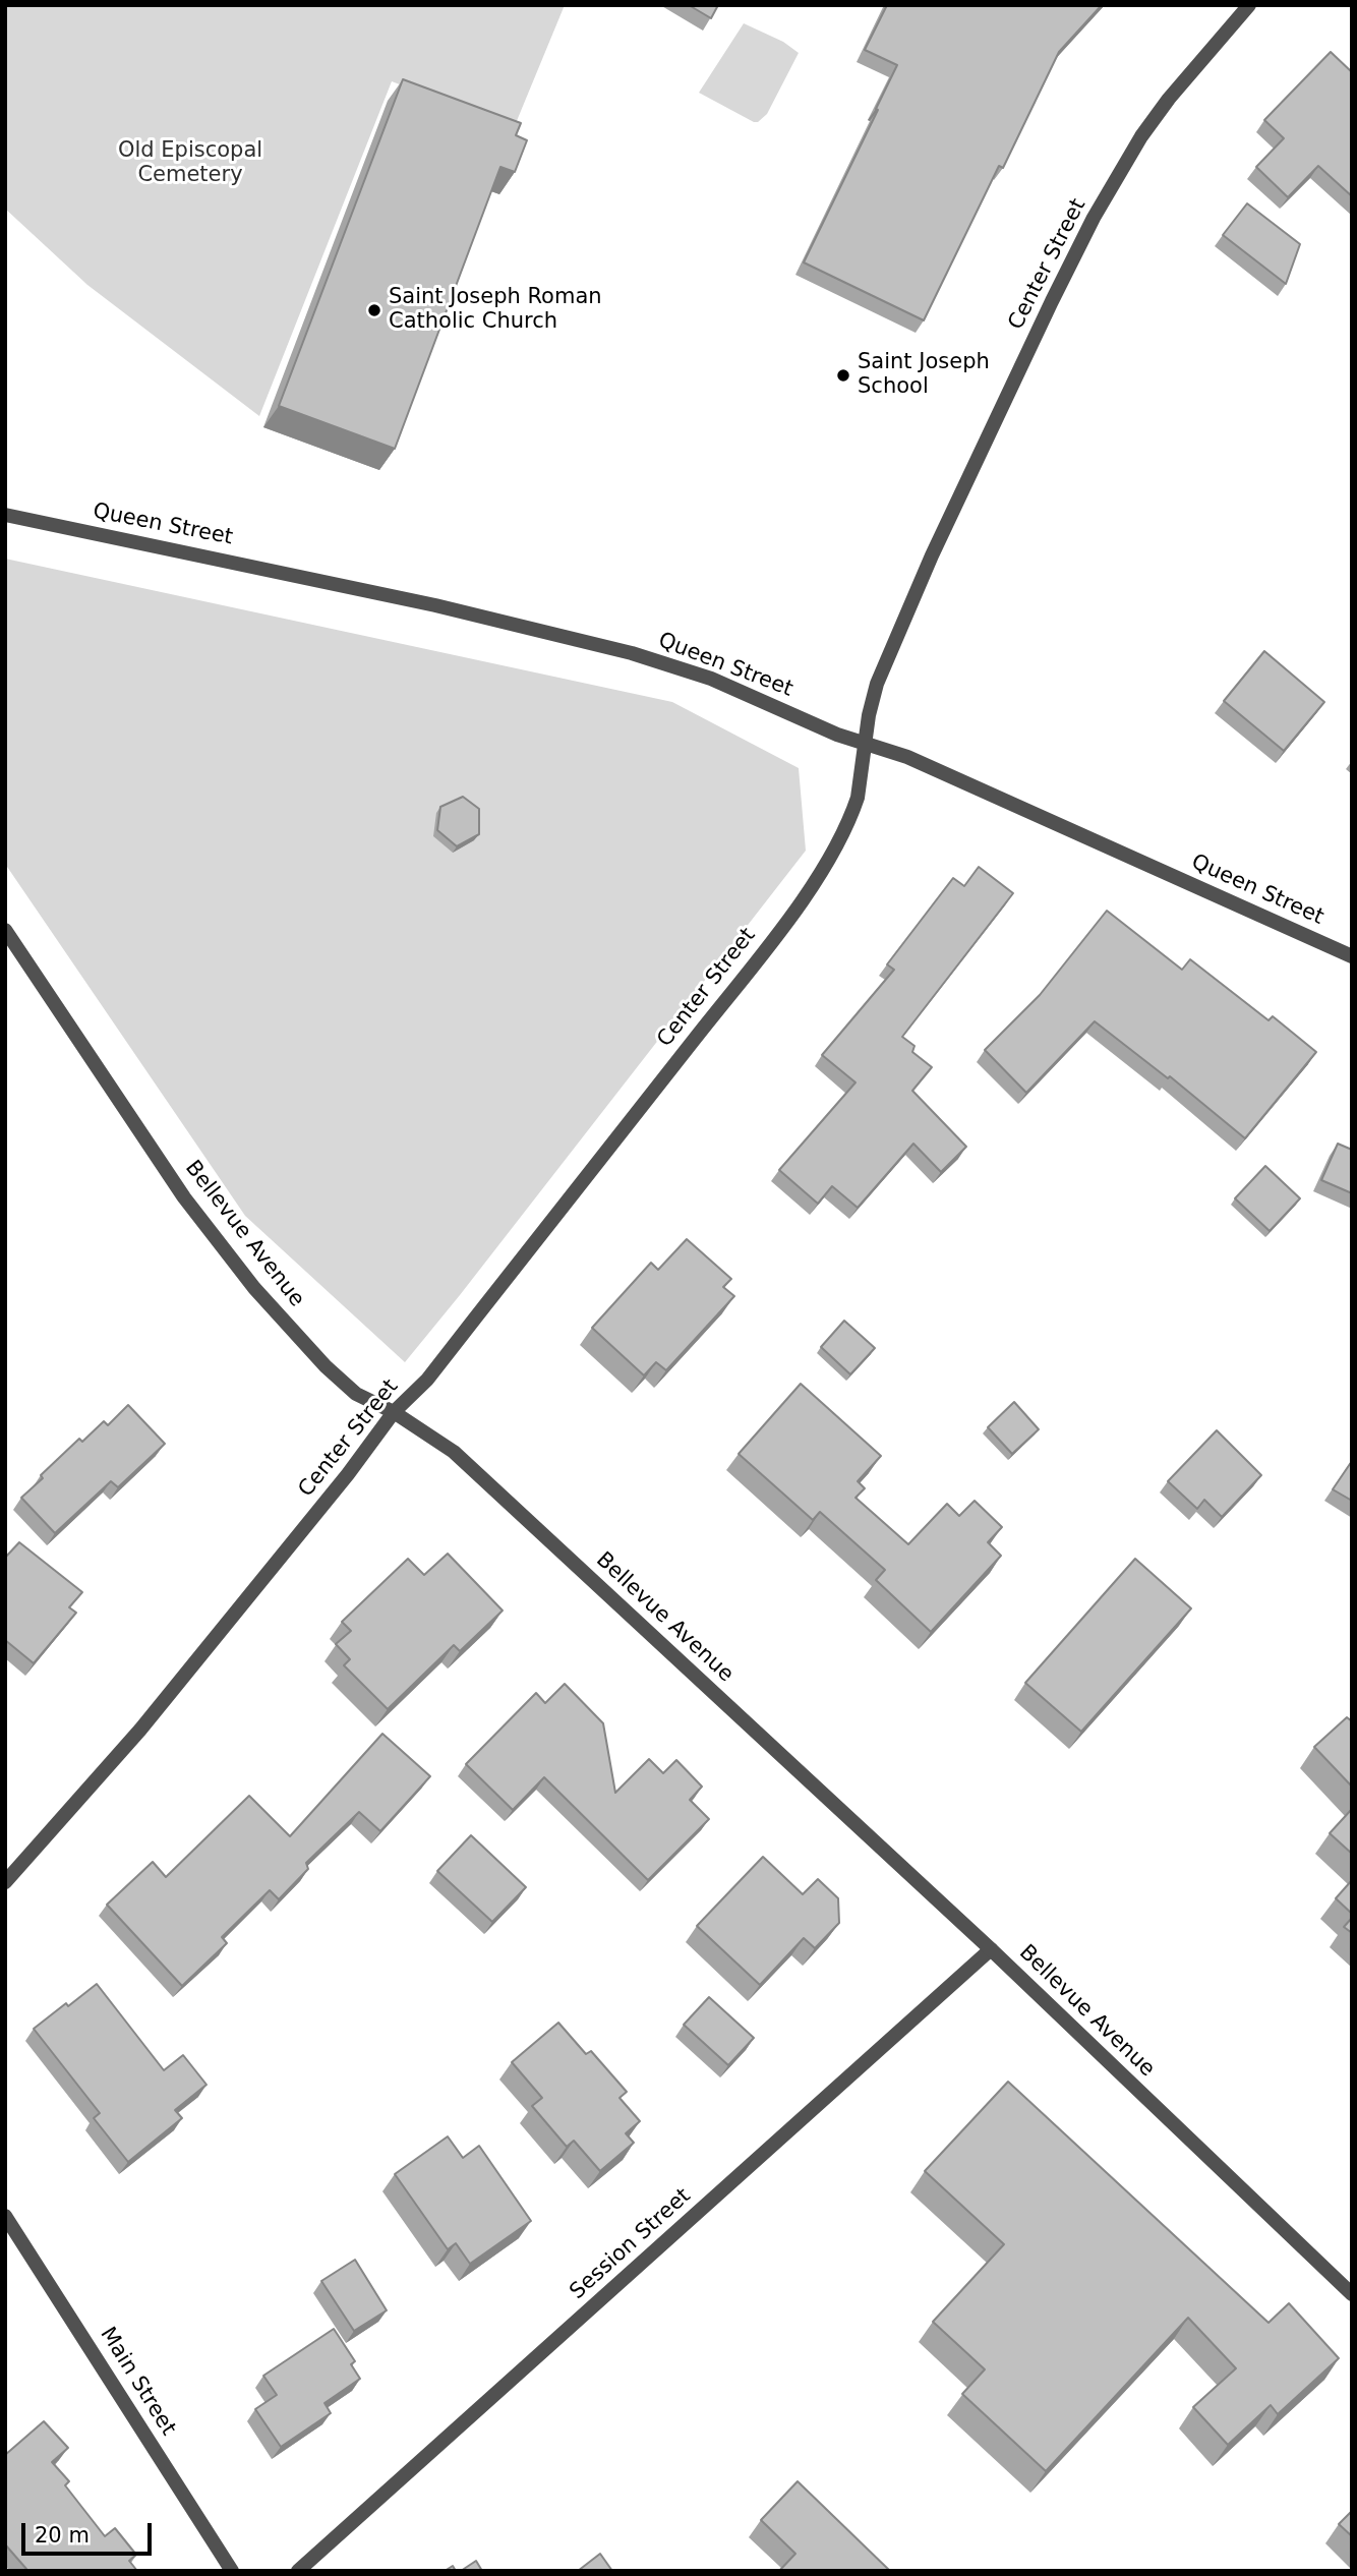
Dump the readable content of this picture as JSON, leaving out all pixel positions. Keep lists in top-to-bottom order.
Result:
{
  "streets": {
    "street": [
      "Center Street",
      "Queen Street",
      "Bellevue Avenue",
      "Session Street",
      "Main Street"
    ]
  },
  "crossings": [
    ["Center Street", "Queen Street"],
    ["Center Street", "Bellevue Avenue"],
    ["Bellevue Avenue", "Session Street"]
  ],
  "parks": ["Old Episcopal Cemetery"],
  "places": ["Saint Joseph Roman Catholic Church", "Saint Joseph School"],
  "scale_bar": "20 m"
}
